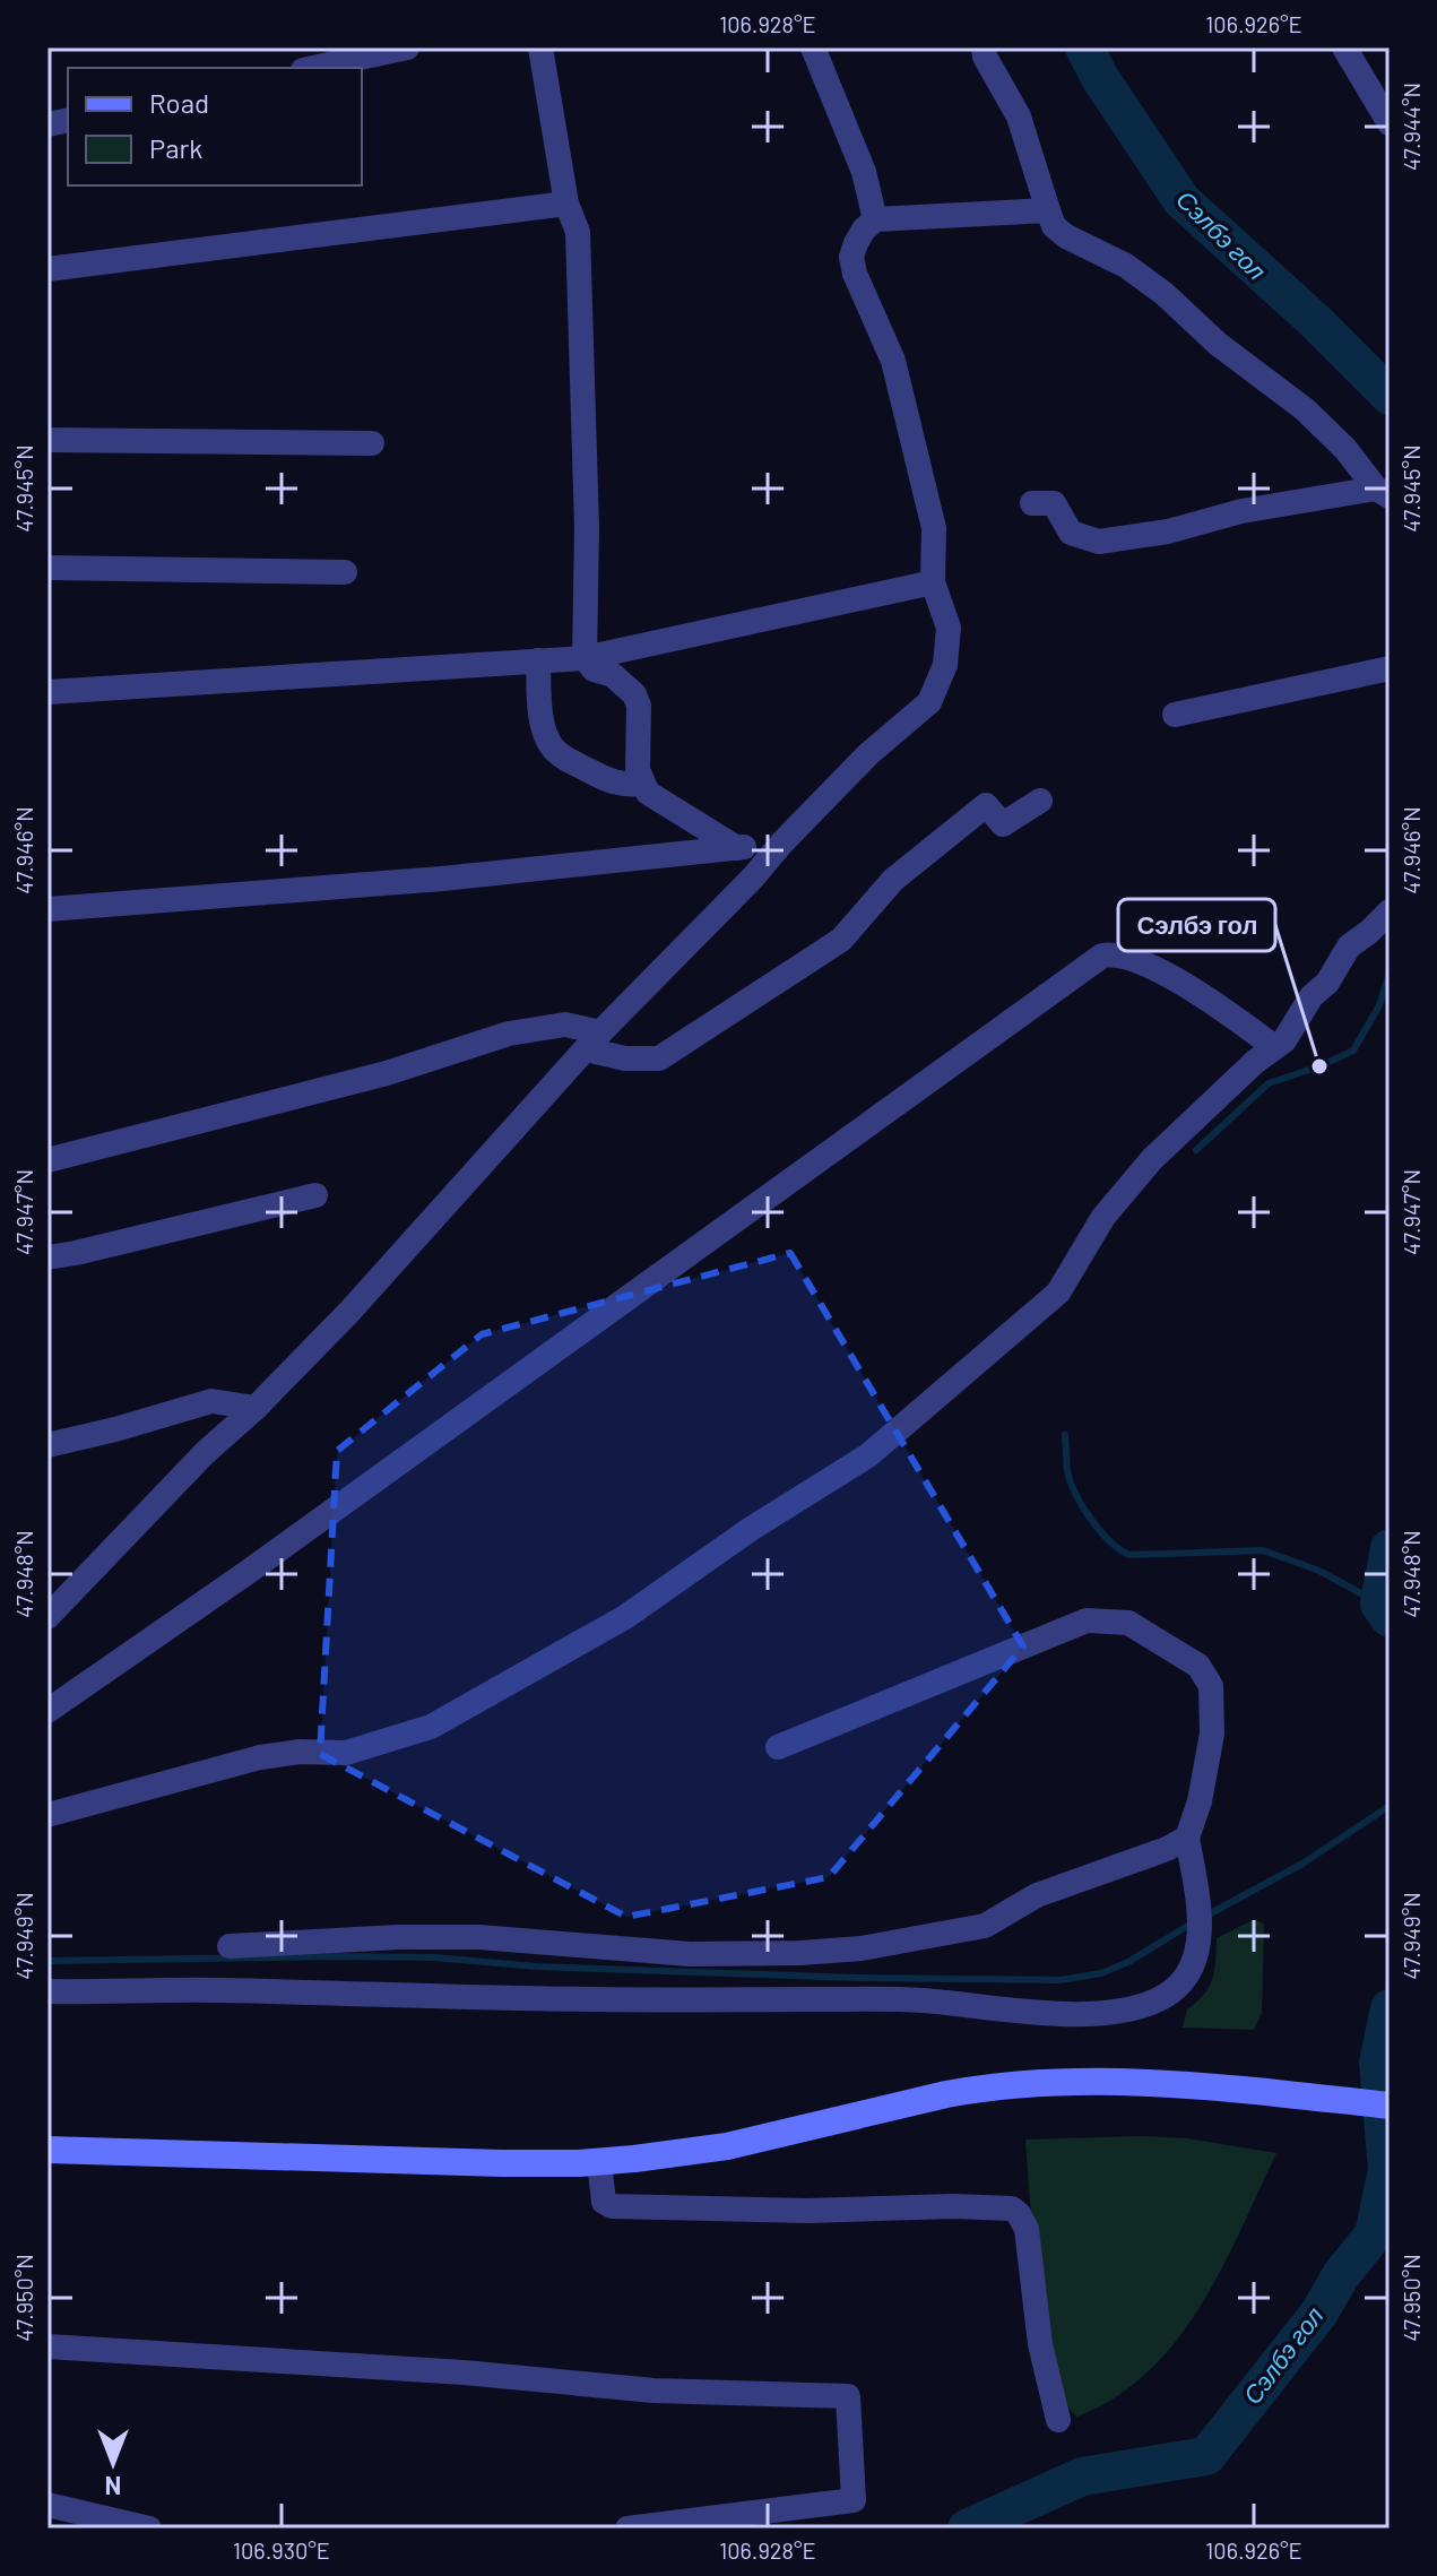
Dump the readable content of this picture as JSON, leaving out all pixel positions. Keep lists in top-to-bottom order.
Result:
{
  "water": ["Сэлбэ гол"],
  "places": ["Сэлбэ гол"],
  "legend": ["Road", "Park"],
  "north": "bottom",
  "coordinates": [
    "106.928°E",
    "106.926°E",
    "47.944°N",
    "47.945°N",
    "47.946°N",
    "47.947°N",
    "47.948°N",
    "47.949°N",
    "47.950°N",
    "106.930°E"
  ]
}
